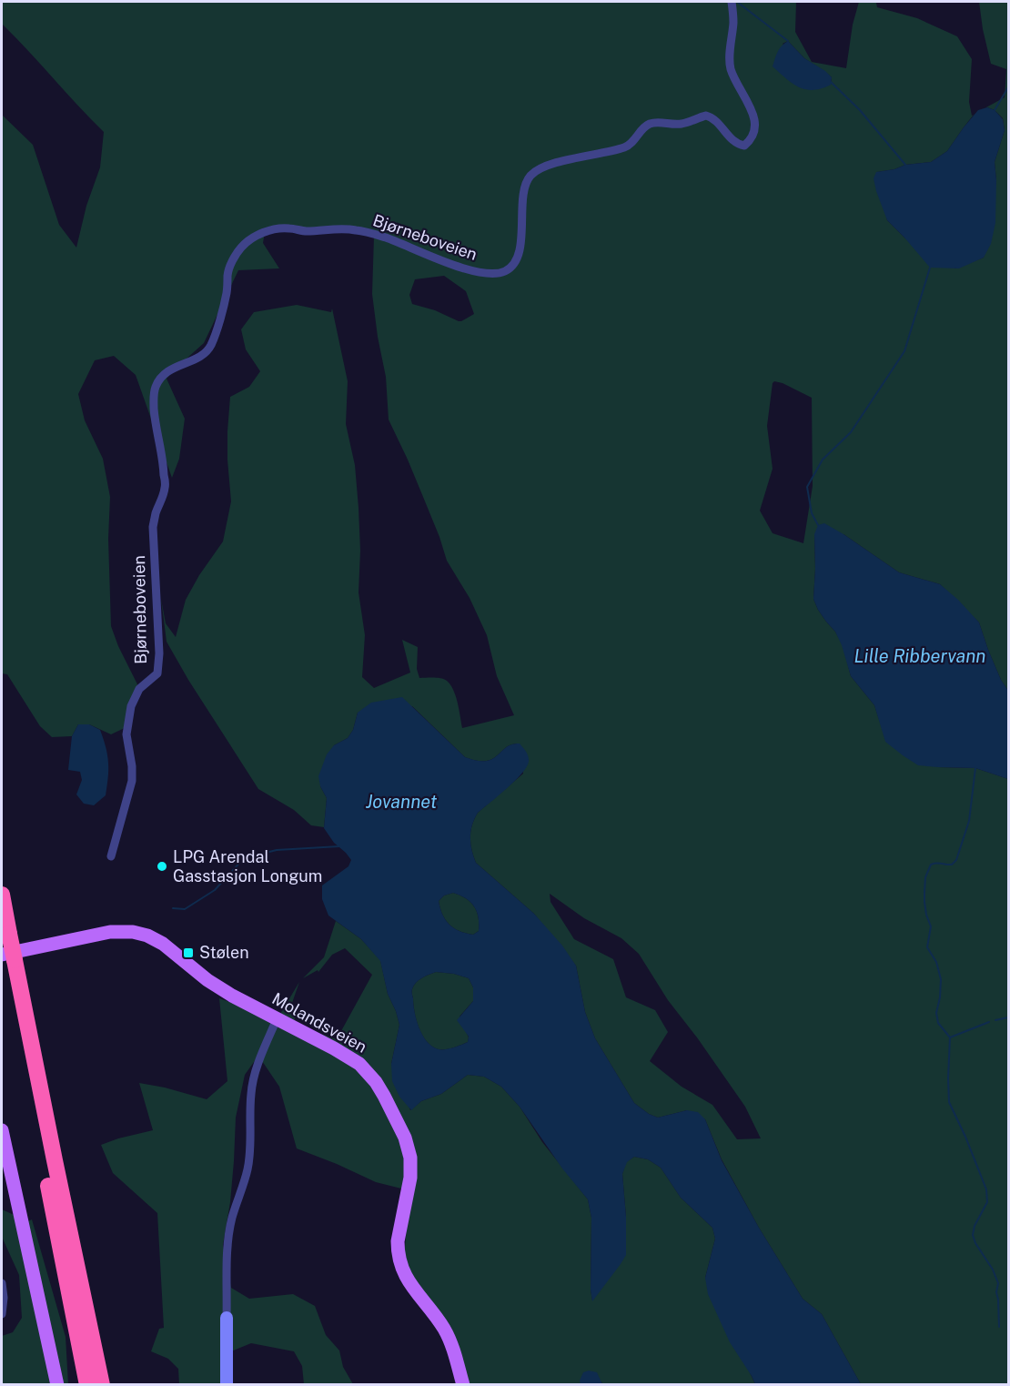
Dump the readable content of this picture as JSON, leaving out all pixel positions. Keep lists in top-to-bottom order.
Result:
{
  "streets": {
    "main road": ["Molandsveien"],
    "street": ["Bjørneboveien"]
  },
  "water": ["Lille Ribbervann", "Jovannet"],
  "places": {
    "other": ["LPG Arendal Gasstasjon Longum"],
    "transit": ["Stølen"]
  }
}
